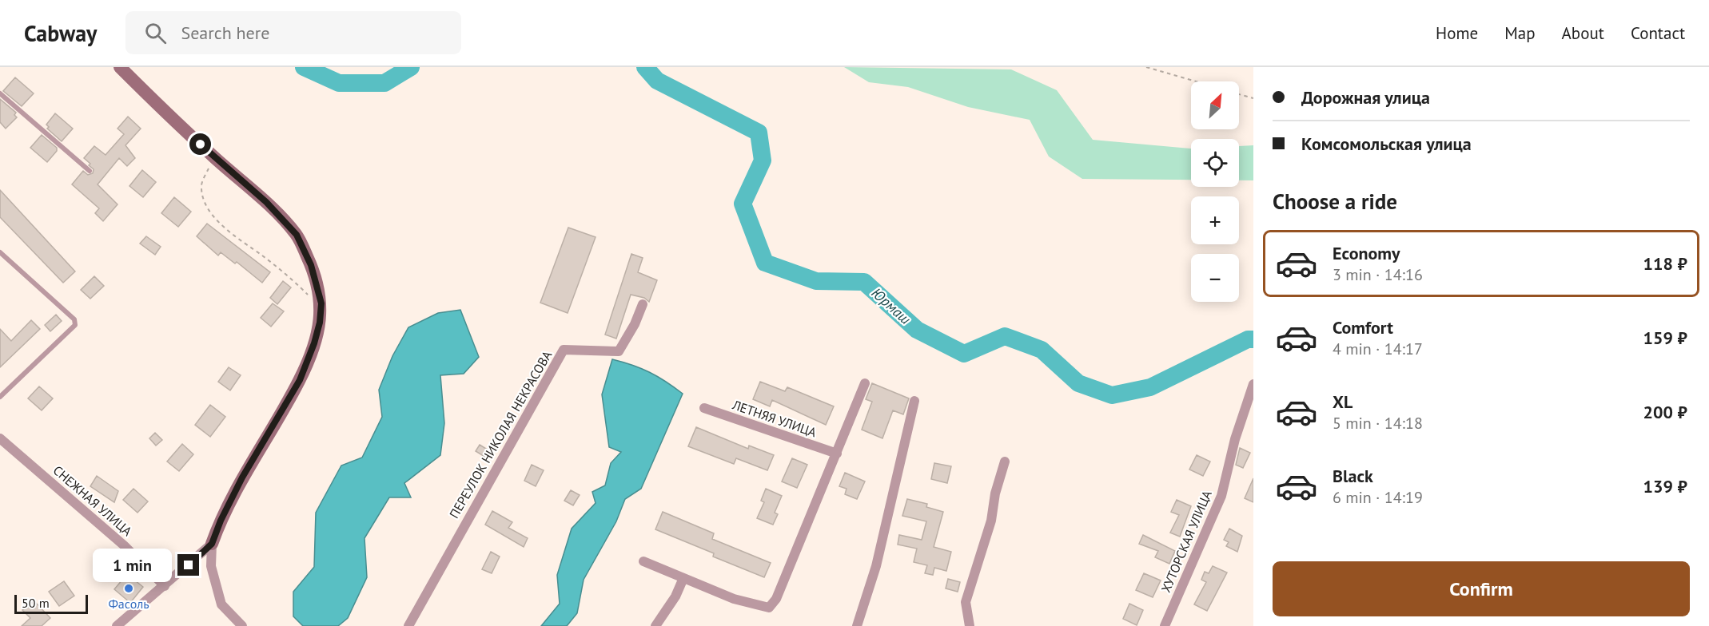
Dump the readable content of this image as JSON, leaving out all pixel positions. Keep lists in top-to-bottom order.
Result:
{
  "streets": {
    "street": [
      "ЛЕТНЯЯ УЛИЦА",
      "ПЕРЕУЛОК НИКОЛАЯ НЕКРАСОВА",
      "СНЕЖНАЯ УЛИЦА",
      "ХУТОРСКАЯ УЛИЦА"
    ]
  },
  "water": ["Юрмаш"],
  "places": ["Фасоль"],
  "scale_bar": "50 m",
  "north": "top right",
  "page": {
    "header": "Cabway",
    "search": "Search here",
    "nav": [
      "Home",
      "Map",
      "About",
      "Contact"
    ],
    "banner": ["Дорожная улица", "Комсомольская улица"],
    "map_buttons": ["+", "−"],
    "heading": "Choose a ride",
    "list": [
      {
        "name": "Economy",
        "note": "3 min · 14:16",
        "value": "118 ₽"
      },
      {
        "name": "Comfort",
        "note": "4 min · 14:17",
        "value": "159 ₽"
      },
      {
        "name": "XL",
        "note": "5 min · 14:18",
        "value": "200 ₽"
      },
      {
        "name": "Black",
        "note": "6 min · 14:19",
        "value": "139 ₽"
      }
    ],
    "bubble": "1 min",
    "buttons": "Confirm",
    "scale": "50 m"
  }
}
